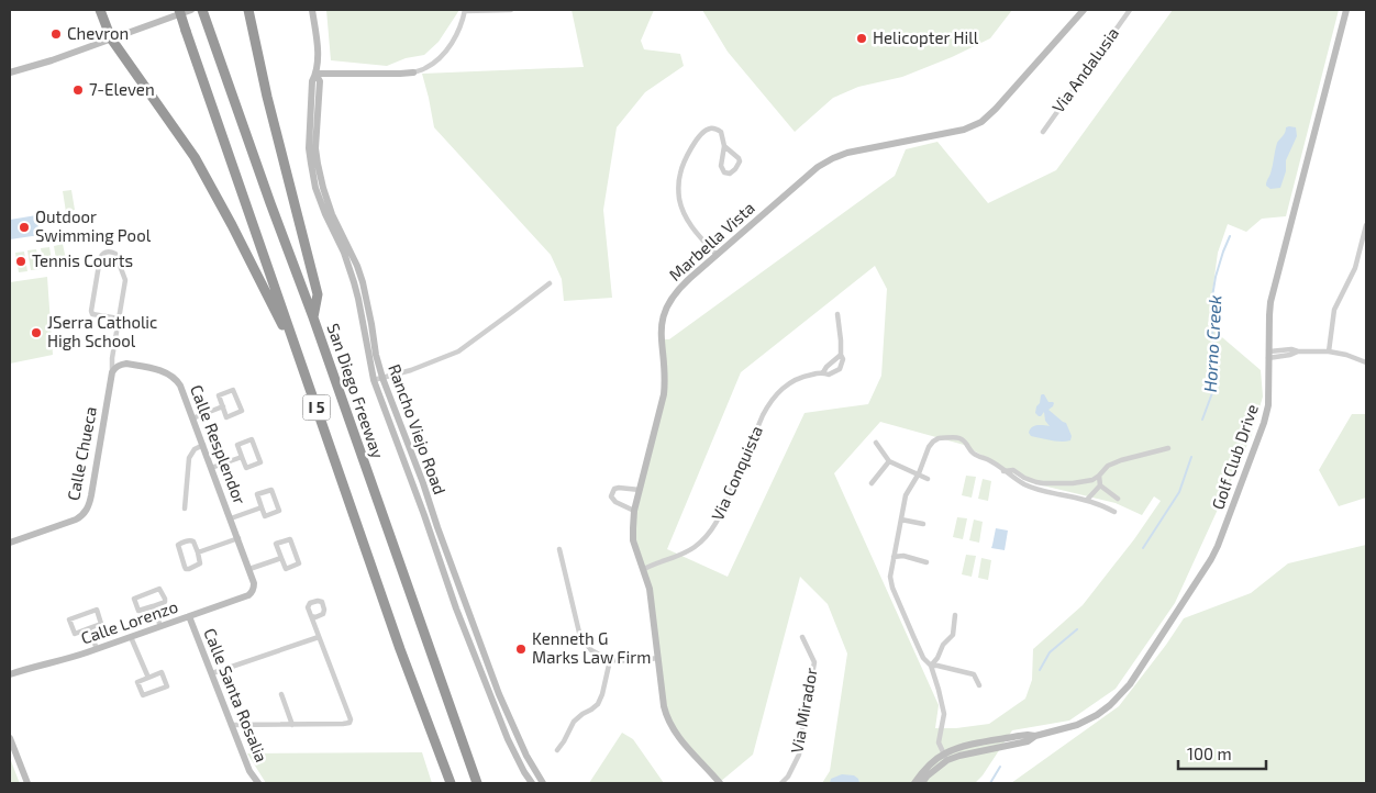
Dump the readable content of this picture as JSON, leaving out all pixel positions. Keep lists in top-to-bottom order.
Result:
{
  "streets": {
    "highway": ["San Diego Freeway", "I 5"],
    "street": [
      "Via Andalusia",
      "Marbella Vista",
      "Rancho Viejo Road",
      "Calle Resplendor",
      "Calle Chueca",
      "Golf Club Drive",
      "Via Conquista",
      "Calle Lorenzo",
      "Calle Santa Rosalia",
      "Via Mirador"
    ]
  },
  "crossings": [
    ["Marbella Vista", "Via Conquista"],
    ["Calle Resplendor", "Calle Chueca"],
    ["Calle Resplendor", "Calle Lorenzo"],
    ["Calle Lorenzo", "Calle Santa Rosalia"]
  ],
  "water": ["Horno Creek"],
  "places": [
    "Chevron",
    "Helicopter Hill",
    "7-Eleven",
    "Outdoor Swimming Pool",
    "Tennis Courts",
    "JSerra Catholic High School",
    "Kenneth G Marks Law Firm"
  ],
  "scale_bar": "100 m"
}
